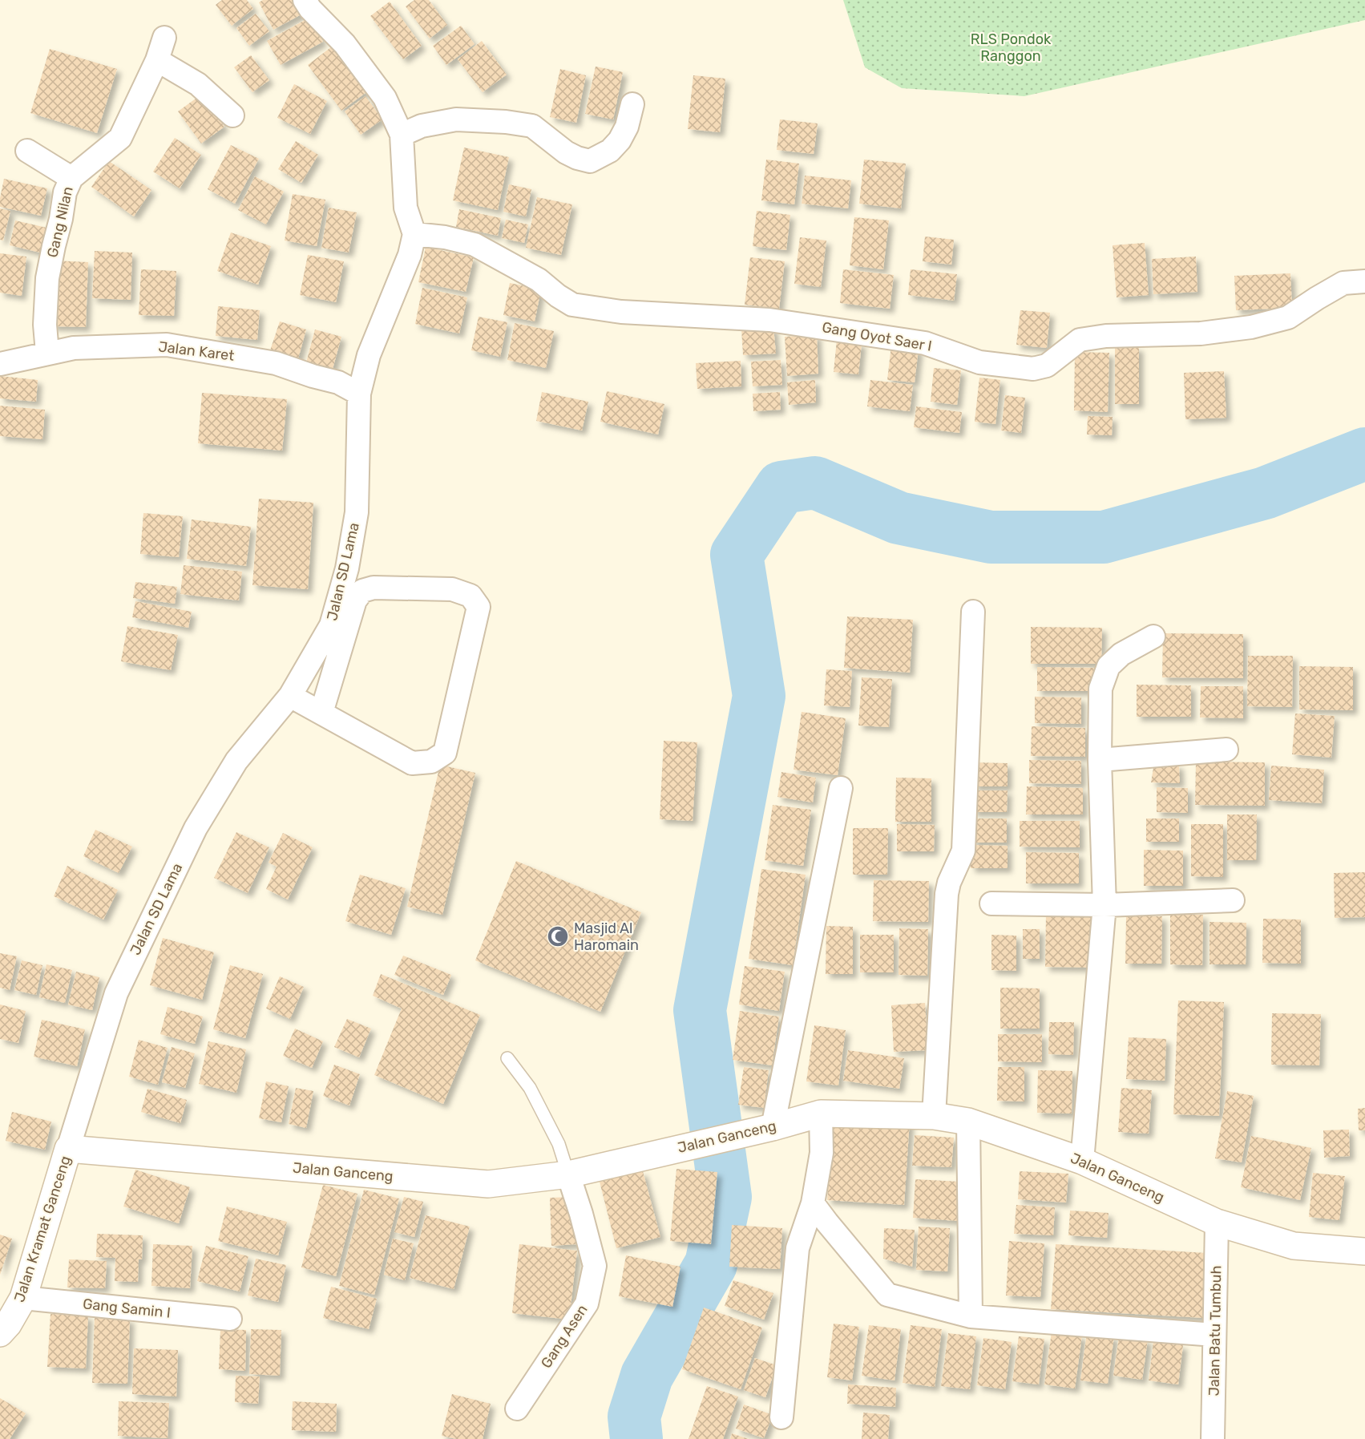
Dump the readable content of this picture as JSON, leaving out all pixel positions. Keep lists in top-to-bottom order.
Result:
{
  "streets": {
    "street": [
      "Gang Nilan",
      "Gang Oyot Saer I",
      "Jalan Karet",
      "Jalan SD Lama",
      "Jalan Ganceng",
      "Jalan Kramat Ganceng",
      "Gang Samin I",
      "Jalan Batu Tumbuh",
      "Gang Asen"
    ]
  },
  "crossings": [
    ["Gang Nilan", "Jalan Karet"],
    ["Gang Oyot Saer I", "Jalan SD Lama"],
    ["Jalan Karet", "Jalan SD Lama"],
    ["Jalan SD Lama", "Jalan Ganceng"],
    ["Jalan SD Lama", "Jalan Kramat Ganceng"],
    ["Jalan Ganceng", "Jalan Kramat Ganceng"],
    ["Jalan Ganceng", "Jalan Batu Tumbuh"],
    ["Jalan Ganceng", "Gang Asen"],
    ["Jalan Kramat Ganceng", "Gang Samin I"]
  ],
  "parks": ["RLS Pondok Ranggon"],
  "places": {
    "mosque": ["Masjid Al Haromain"]
  }
}
